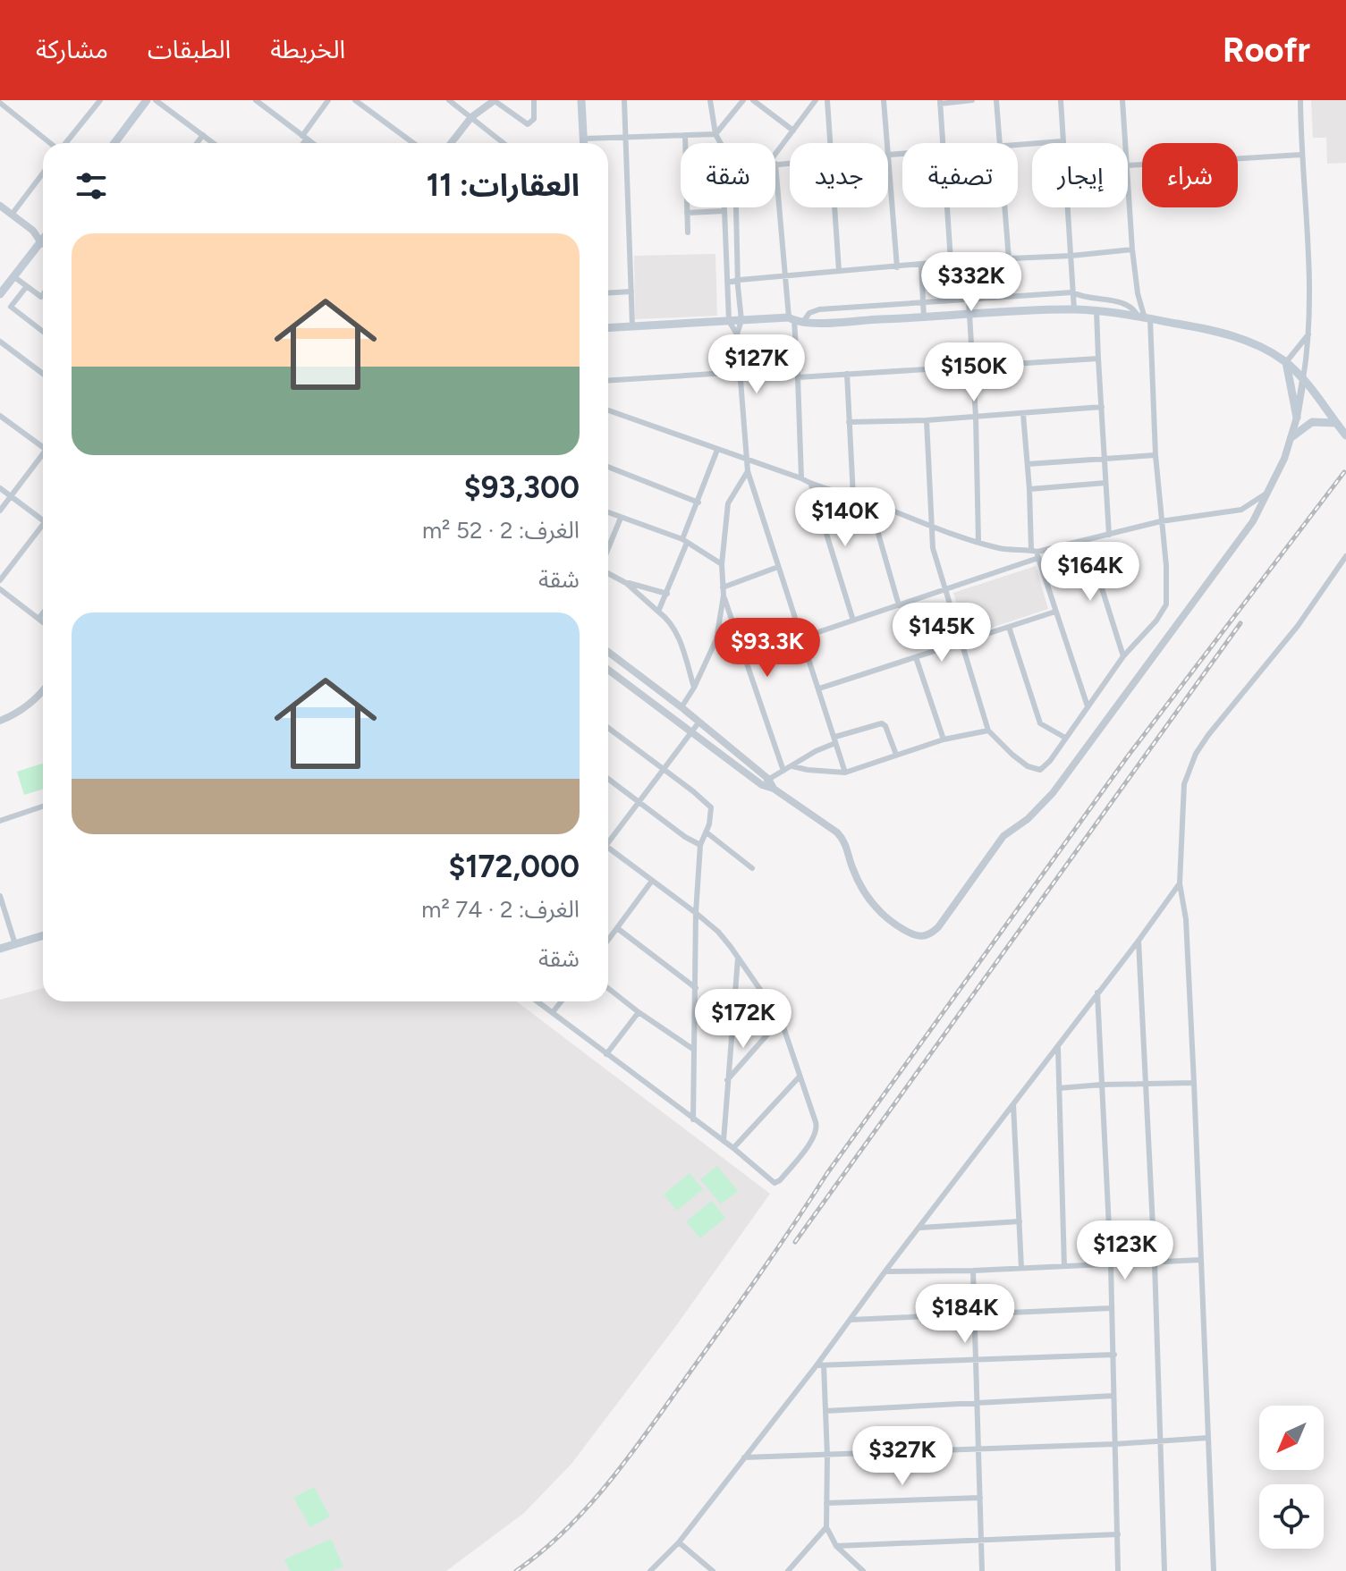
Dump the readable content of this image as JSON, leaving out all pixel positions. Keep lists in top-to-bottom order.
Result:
{
  "north": "bottom left",
  "page": {
    "header": "Roofr",
    "nav": ["الخريطة", "الطبقات", "مشاركة"],
    "chip": [
      "شراء",
      "إيجار",
      "تصفية",
      "جديد",
      "شقة"
    ],
    "heading": "العقارات: 11",
    "list": [
      {
        "name": "$93,300",
        "note": "الغرف: 2 · 52 m² · شقة"
      },
      {
        "name": "$172,000",
        "note": "الغرف: 2 · 74 m² · شقة"
      }
    ],
    "price": [
      "$332K",
      "$127K",
      "$150K",
      "$140K",
      "$164K",
      "$145K",
      "$93.3K",
      "$172K",
      "$123K",
      "$184K",
      "$327K"
    ]
  }
}
